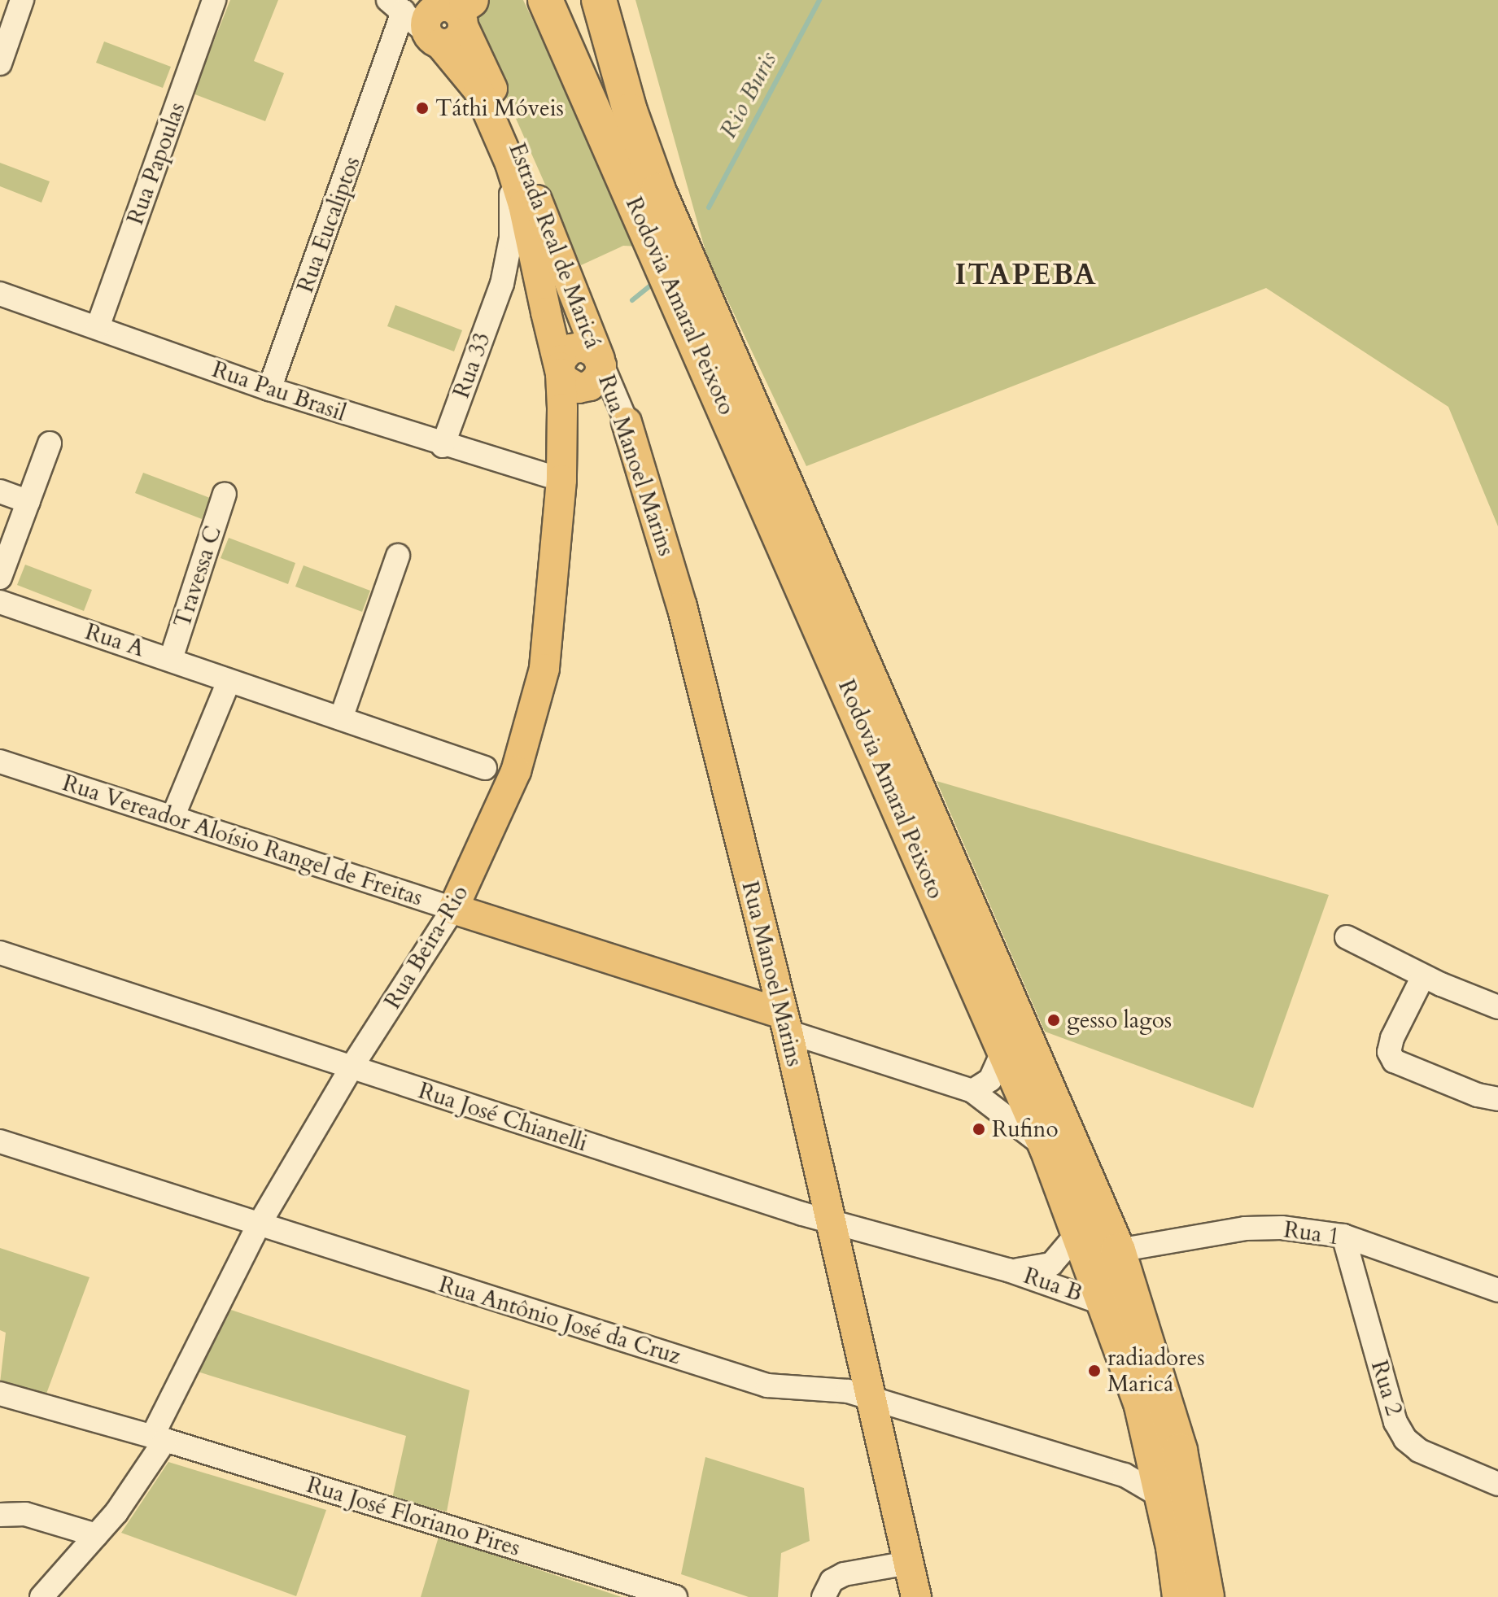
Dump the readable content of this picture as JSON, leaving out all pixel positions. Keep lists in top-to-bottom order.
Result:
{
  "streets": {
    "highway": ["Rodovia Amaral Peixoto"],
    "main road": [
      "Estrada Real de Maricá",
      "Rua Manoel Marins",
      "Rua Vereador Aloísio Rangel de Freitas",
      "Rua Beira-Rio"
    ],
    "street": [
      "Rua Papoulas",
      "Rua Eucaliptos",
      "Rua 33",
      "Rua Pau Brasil",
      "Travessa C",
      "Rua A",
      "Rua José Chianelli",
      "Rua 1",
      "Rua B",
      "Rua Antônio José da Cruz",
      "Rua 2",
      "Rua José Floriano Pires"
    ]
  },
  "crossings": [
    ["Rua Papoulas", "Rua Pau Brasil"],
    ["Rua Eucaliptos", "Estrada Real de Maricá"],
    ["Rua Eucaliptos", "Rua Pau Brasil"],
    ["Estrada Real de Maricá", "Rua 33"],
    ["Estrada Real de Maricá", "Rua Manoel Marins"],
    ["Estrada Real de Maricá", "Rua Beira-Rio"],
    ["Rodovia Amaral Peixoto", "Rua 1"],
    ["Rodovia Amaral Peixoto", "Rua B"],
    ["Rua 33", "Rua Pau Brasil"],
    ["Rua Pau Brasil", "Rua Beira-Rio"],
    ["Rua Manoel Marins", "Rua Vereador Aloísio Rangel de Freitas"],
    ["Rua Manoel Marins", "Rua José Chianelli"],
    ["Rua Manoel Marins", "Rua Antônio José da Cruz"],
    ["Travessa C", "Rua A"],
    ["Rua Vereador Aloísio Rangel de Freitas", "Rua Beira-Rio"],
    ["Rua Beira-Rio", "Rua José Chianelli"],
    ["Rua Beira-Rio", "Rua Antônio José da Cruz"],
    ["Rua Beira-Rio", "Rua José Floriano Pires"],
    ["Rua José Chianelli", "Rua B"],
    ["Rua 1", "Rua 2"]
  ],
  "districts": ["ITAPEBA"],
  "water": ["Rio Buris"],
  "places": [
    "Táthi Móveis",
    "gesso lagos",
    "Rufino",
    "radiadores Maricá"
  ]
}
